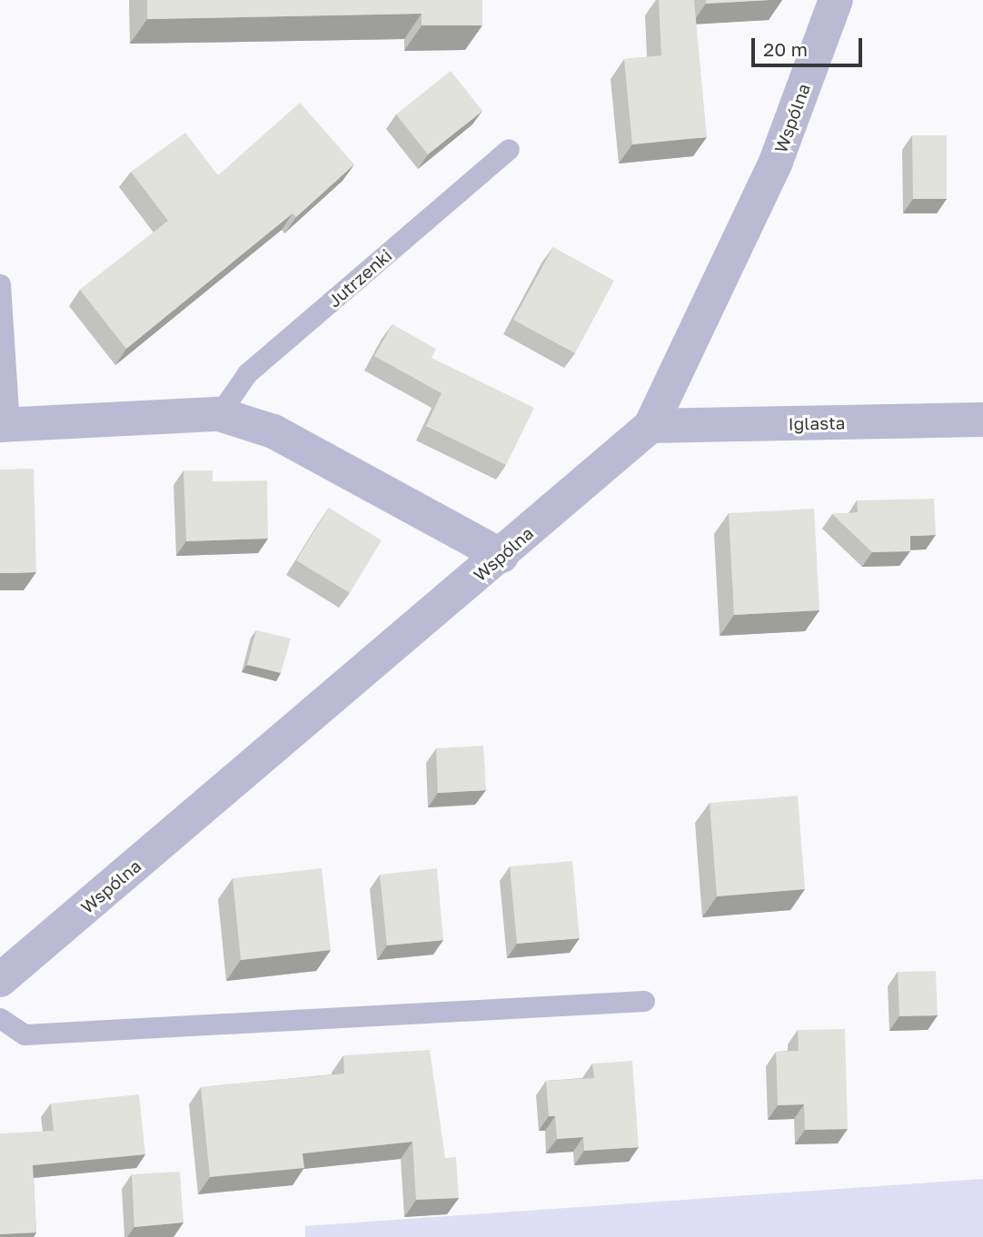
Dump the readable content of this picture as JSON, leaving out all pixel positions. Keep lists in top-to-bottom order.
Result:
{
  "streets": {
    "street": ["Wspólna", "Iglasta"],
    "lane": ["Jutrzenki"]
  },
  "crossings": [
    ["Wspólna", "Iglasta"]
  ],
  "scale_bar": "20 m"
}
